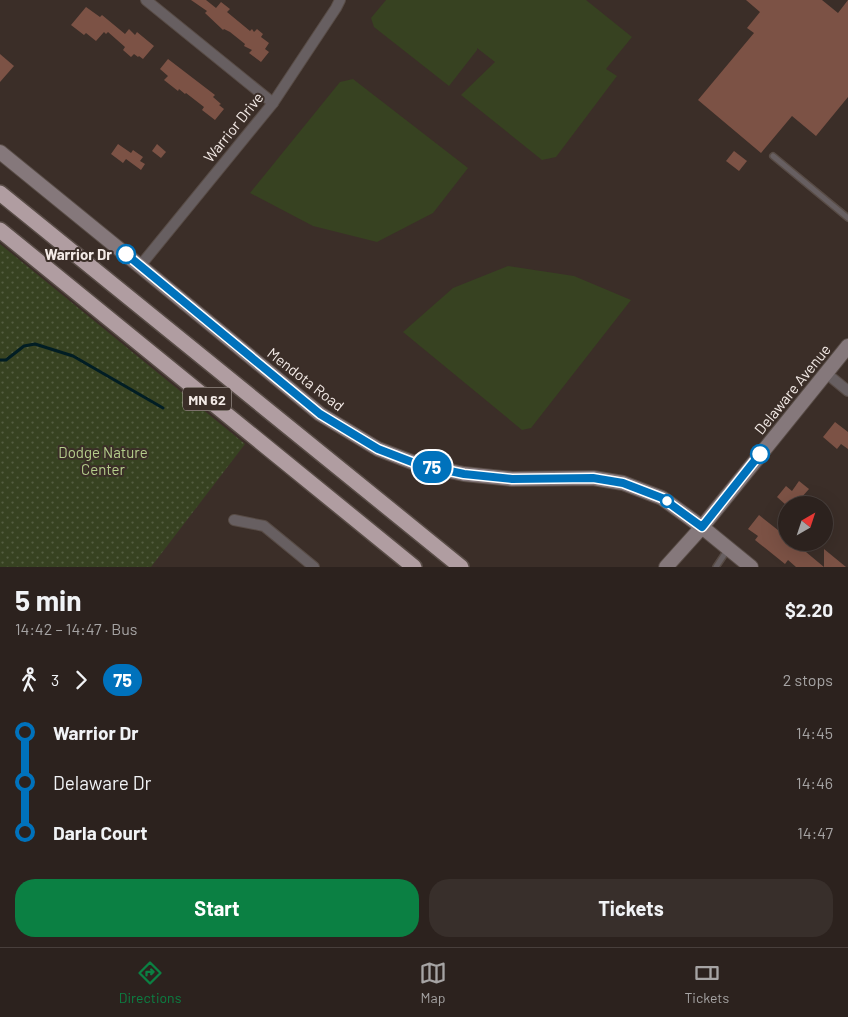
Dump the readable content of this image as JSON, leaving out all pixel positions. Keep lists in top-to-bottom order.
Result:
{
  "streets": {
    "highway": ["MN 62"],
    "street": ["Warrior Drive", "Mendota Road", "Delaware Avenue"]
  },
  "crossings": [
    ["Warrior Drive", "Mendota Road"],
    ["Mendota Road", "Delaware Avenue"]
  ],
  "parks": ["Dodge Nature Center"],
  "places": ["Warrior Dr"],
  "lines": ["bus line 75"],
  "north": "top right",
  "page": {
    "on_map": "75",
    "heading": ["5 min", "14:42 – 14:47 · Bus", "$2.20"],
    "legs": ["3", "75", "2 stops"],
    "list": [
      {
        "name": "Warrior Dr",
        "value": "14:45"
      },
      {
        "name": "Delaware Dr",
        "value": "14:46"
      },
      {
        "name": "Darla Court",
        "value": "14:47"
      }
    ],
    "buttons": ["Start", "Tickets"],
    "tabs": ["Directions", "Map", "Tickets"]
  }
}
